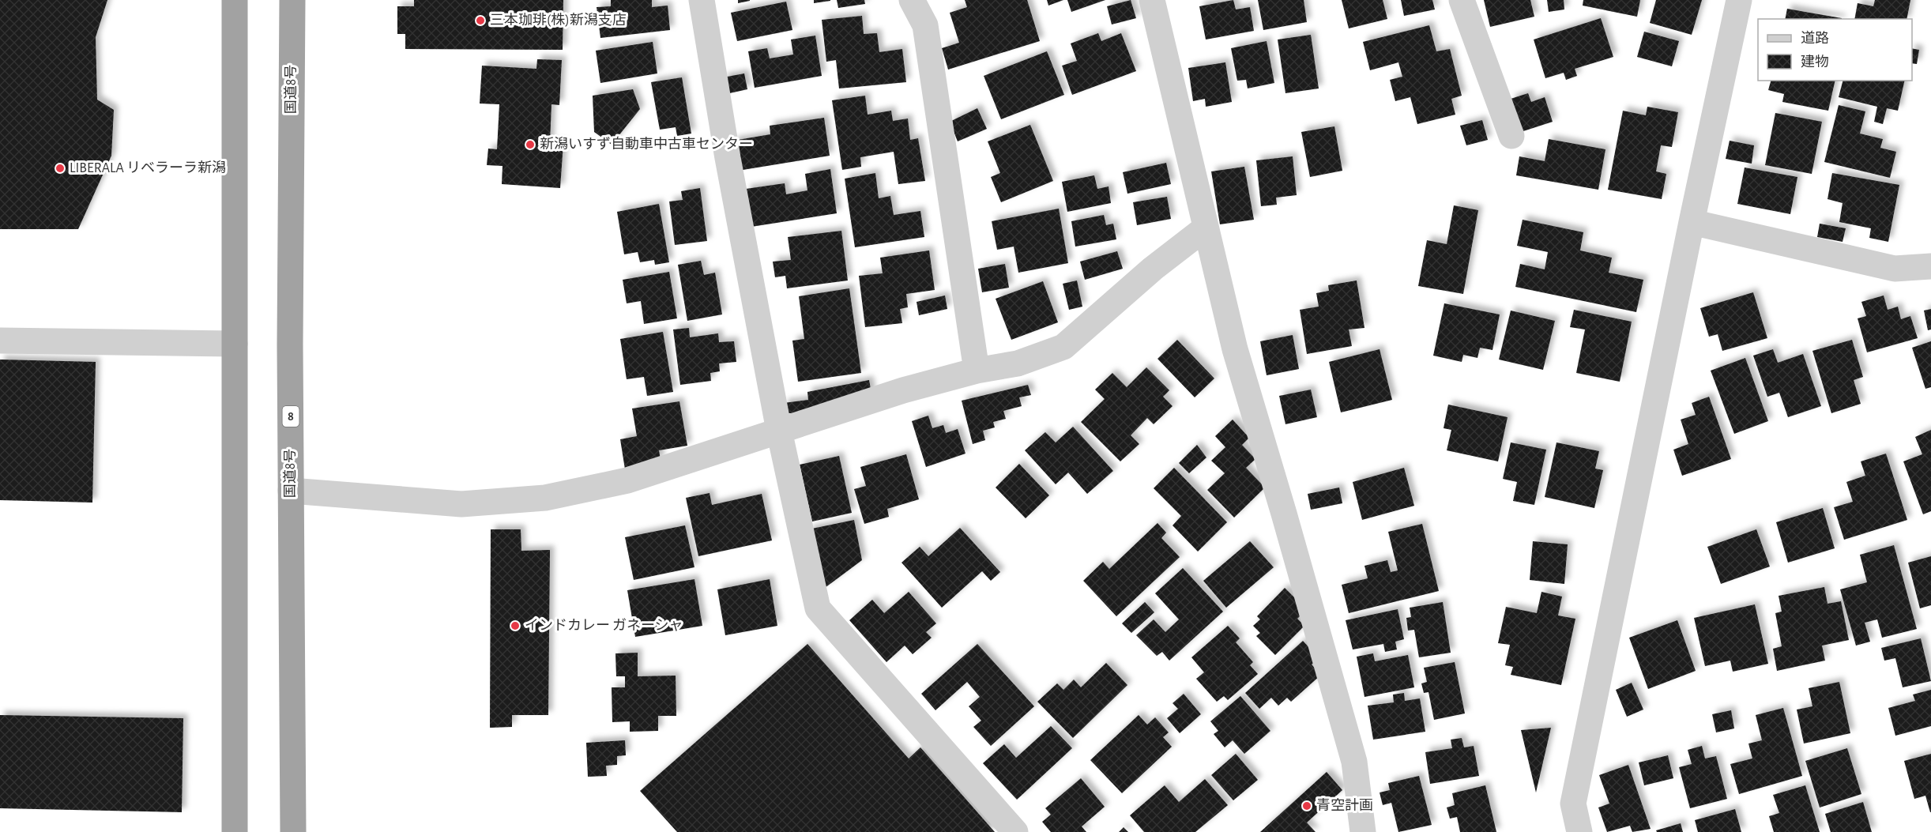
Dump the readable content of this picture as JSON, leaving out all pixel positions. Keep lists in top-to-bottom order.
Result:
{
  "streets": {
    "highway": ["国道8号", "8"]
  },
  "places": [
    "三本珈琲(株)新潟支店",
    "新潟いすず自動車中古車センター",
    "LIBERALA リベラーラ新潟",
    "インドカレー ガネーシャ",
    "青空計画"
  ],
  "legend": ["道路", "建物"]
}
